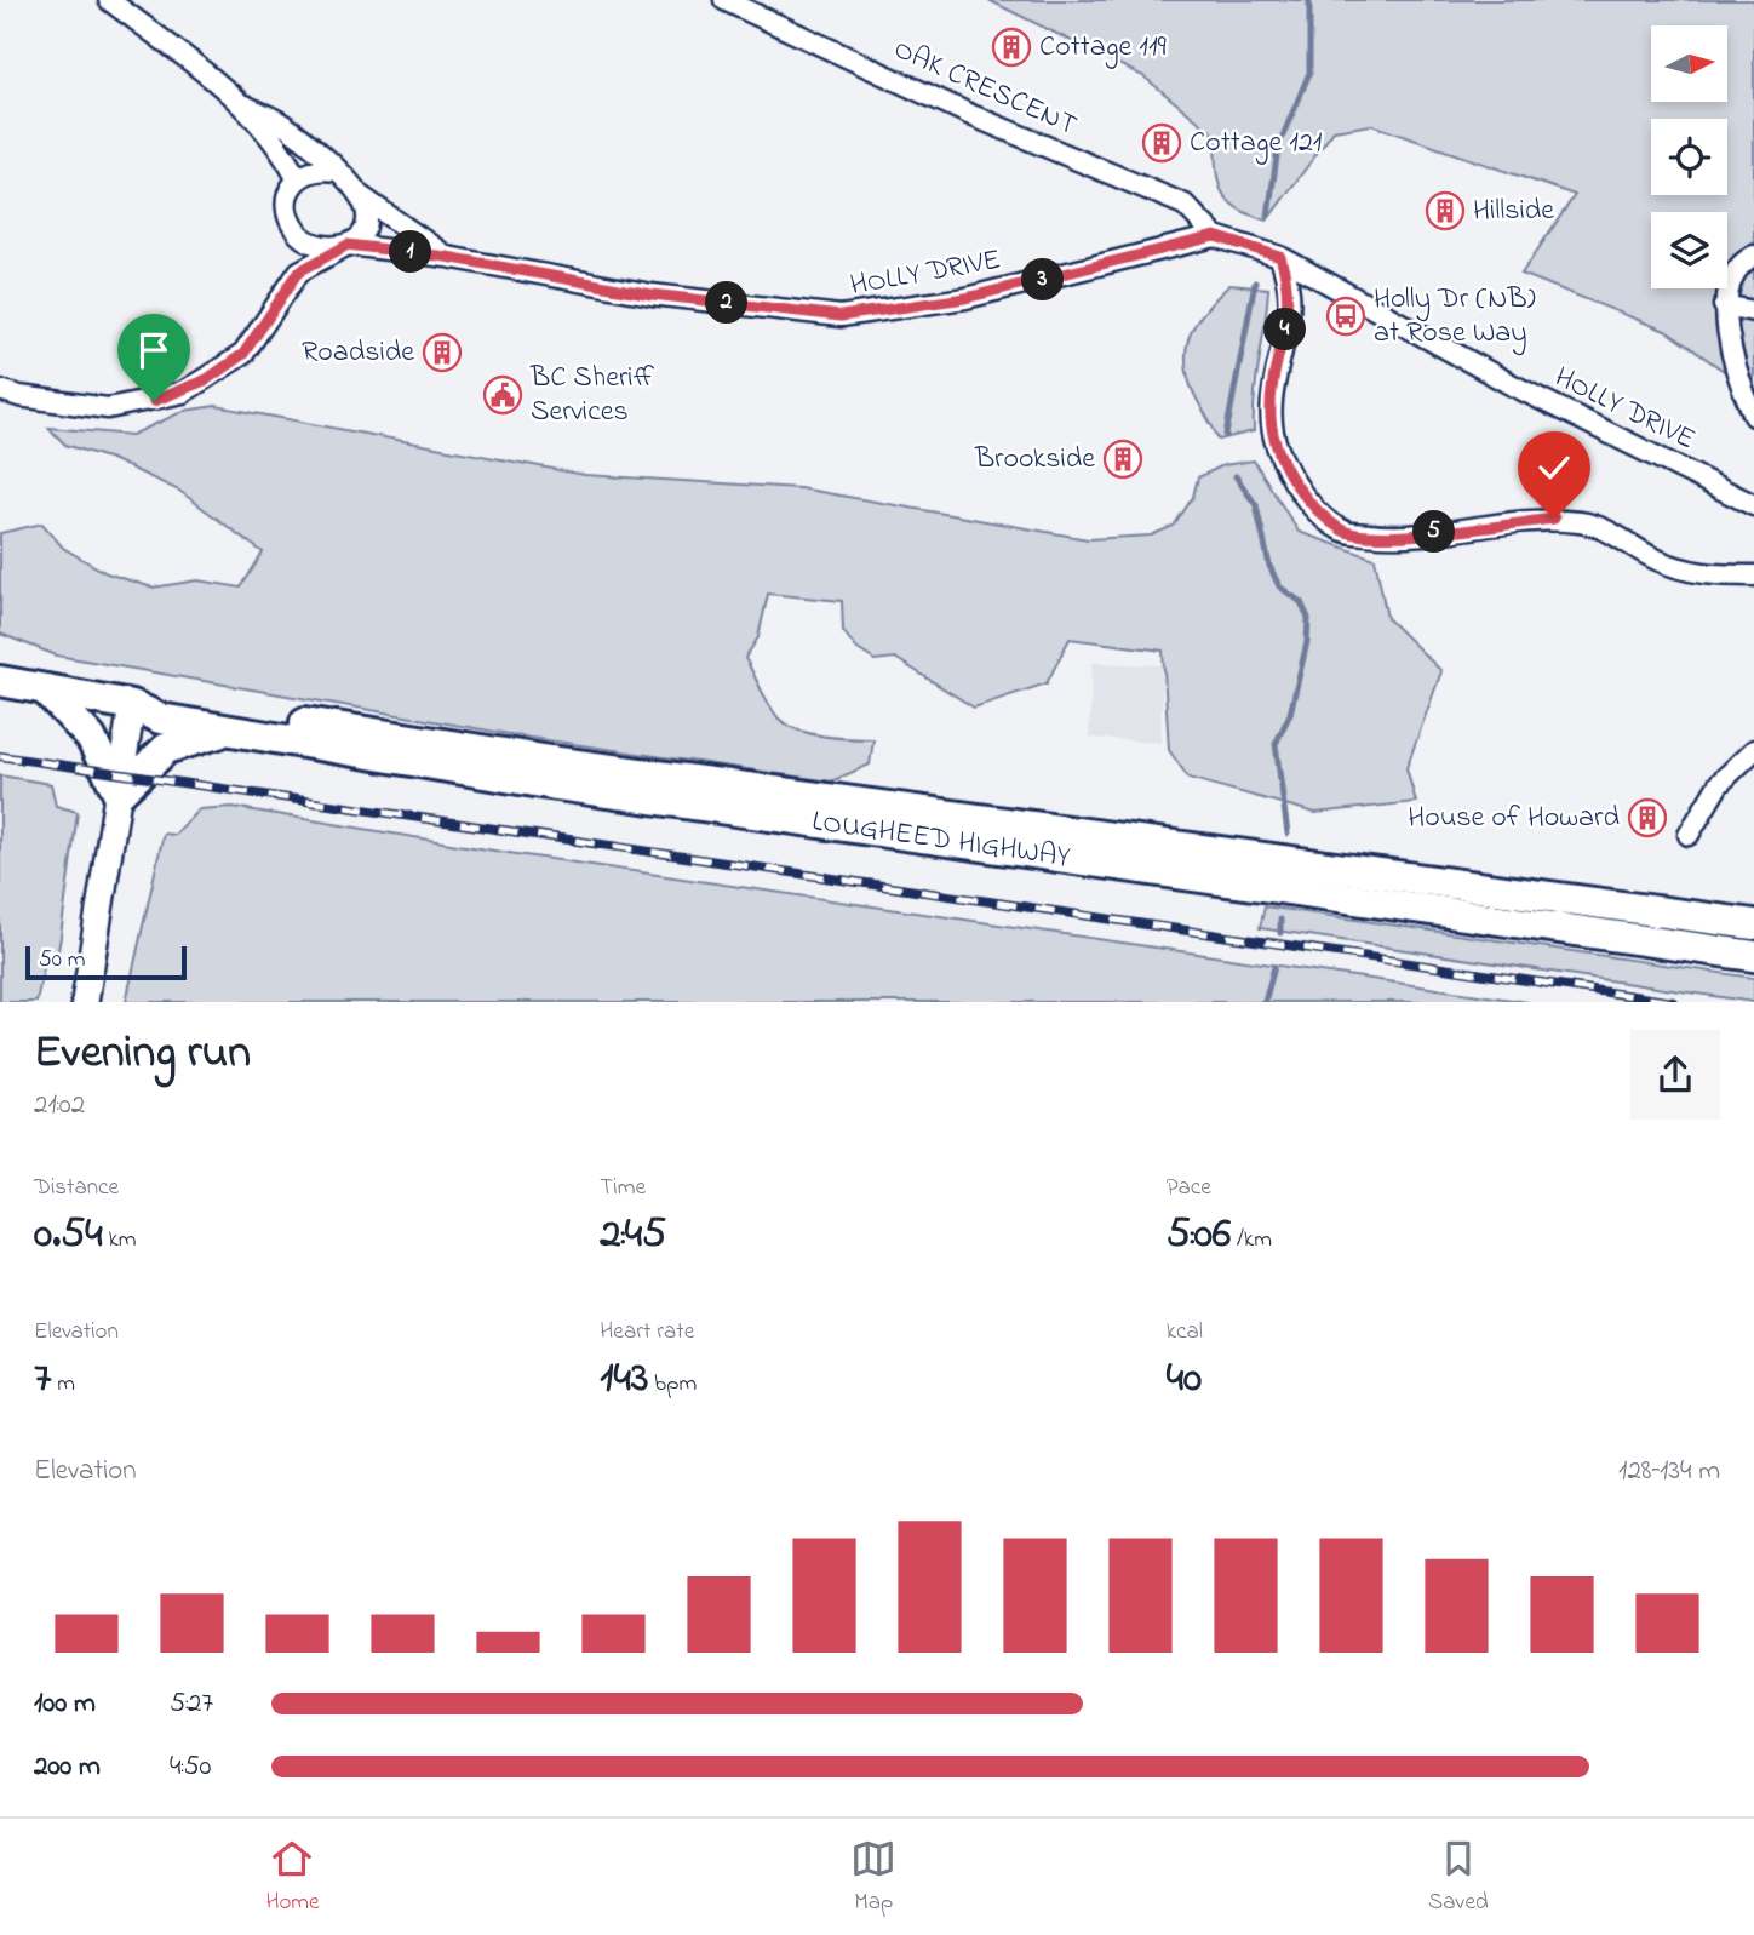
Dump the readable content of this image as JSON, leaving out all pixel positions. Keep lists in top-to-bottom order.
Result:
{
  "streets": {
    "main road": ["LOUGHEED HIGHWAY"],
    "street": ["OAK CRESCENT", "HOLLY DRIVE"]
  },
  "crossings": [
    ["OAK CRESCENT", "HOLLY DRIVE"]
  ],
  "places": {
    "building": [
      "Cottage 119",
      "Cottage 121",
      "Hillside",
      "Roadside",
      "Brookside",
      "House of Howard"
    ],
    "bus stop": ["Holly Dr (NB) at Rose Way"],
    "public building": ["BC Sheriff Services"]
  },
  "scale_bar": "50 m",
  "north": "right",
  "page": {
    "pins": [
      "1",
      "3",
      "2",
      "4",
      "5"
    ],
    "scale": "50 m",
    "heading": ["Evening run", "21:02"],
    "stats": [
      ["Distance", "0.54 km"],
      ["Time", "2:45"],
      ["Pace", "5:06 /km"],
      ["Elevation", "7 m"],
      ["Heart rate", "143 bpm"],
      ["kcal", "40"]
    ],
    "chart": ["Elevation", "128–134 m"],
    "list": [
      {
        "name": "100 m",
        "note": "5:27"
      },
      {
        "name": "200 m",
        "note": "4:50"
      }
    ],
    "tabs": ["Home", "Map", "Saved"]
  }
}
